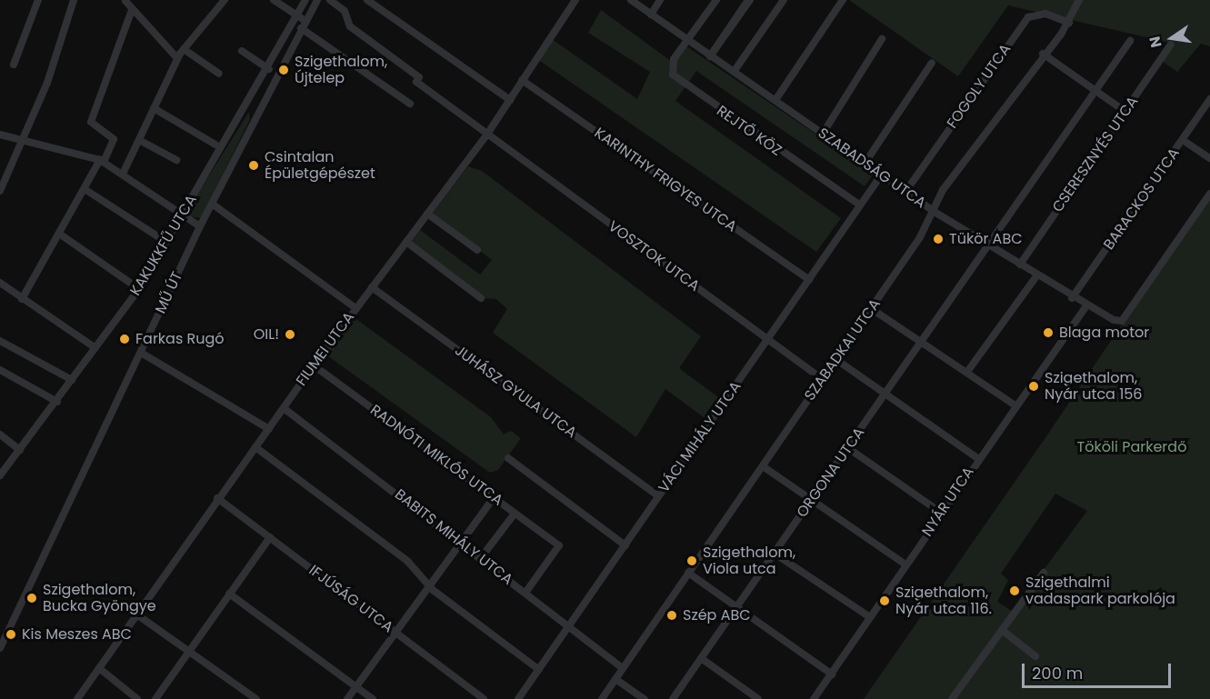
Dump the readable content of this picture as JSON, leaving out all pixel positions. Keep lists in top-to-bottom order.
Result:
{
  "streets": {
    "street": [
      "FOGOLY UTCA",
      "REJTŐ KÖZ",
      "CSERESZNYÉS UTCA",
      "SZABADSÁG UTCA",
      "KARINTHY FRIGYES UTCA",
      "BARACKOS UTCA",
      "KAKUKKFŰ UTCA",
      "VOSZTOK UTCA",
      "MŰ ÚT",
      "FIUMEI UTCA",
      "SZABADKAI UTCA",
      "JUHÁSZ GYULA UTCA",
      "VÁCI MIHÁLY UTCA",
      "RADNÓTI MIKLÓS UTCA",
      "ORGONA UTCA",
      "NYÁR UTCA",
      "BABITS MIHÁLY UTCA",
      "IFJÚSÁG UTCA"
    ]
  },
  "crossings": [
    ["FOGOLY UTCA", "SZABADSÁG UTCA"],
    ["FOGOLY UTCA", "SZABADKAI UTCA"],
    ["REJTŐ KÖZ", "SZABADSÁG UTCA"],
    ["REJTŐ KÖZ", "VÁCI MIHÁLY UTCA"],
    ["CSERESZNYÉS UTCA", "SZABADSÁG UTCA"],
    ["SZABADSÁG UTCA", "BARACKOS UTCA"],
    ["SZABADSÁG UTCA", "SZABADKAI UTCA"],
    ["SZABADSÁG UTCA", "VÁCI MIHÁLY UTCA"],
    ["SZABADSÁG UTCA", "ORGONA UTCA"],
    ["SZABADSÁG UTCA", "NYÁR UTCA"],
    ["KARINTHY FRIGYES UTCA", "FIUMEI UTCA"],
    ["KARINTHY FRIGYES UTCA", "VÁCI MIHÁLY UTCA"],
    ["VOSZTOK UTCA", "FIUMEI UTCA"],
    ["VOSZTOK UTCA", "SZABADKAI UTCA"],
    ["VOSZTOK UTCA", "VÁCI MIHÁLY UTCA"],
    ["FIUMEI UTCA", "JUHÁSZ GYULA UTCA"],
    ["FIUMEI UTCA", "RADNÓTI MIKLÓS UTCA"],
    ["FIUMEI UTCA", "BABITS MIHÁLY UTCA"],
    ["FIUMEI UTCA", "IFJÚSÁG UTCA"],
    ["SZABADKAI UTCA", "BABITS MIHÁLY UTCA"],
    ["JUHÁSZ GYULA UTCA", "VÁCI MIHÁLY UTCA"],
    ["VÁCI MIHÁLY UTCA", "BABITS MIHÁLY UTCA"],
    ["RADNÓTI MIKLÓS UTCA", "BABITS MIHÁLY UTCA"]
  ],
  "parks": ["Tököli Parkerdő"],
  "places": [
    "Szigethalom, Újtelep",
    "Csintalan Épületgépészet",
    "Tükör ABC",
    "Blaga motor",
    "OIL!",
    "Farkas Rugó",
    "Szigethalom, Nyár utca 156",
    "Szigethalom, Viola utca",
    "Szigethalmi vadaspark parkolója",
    "Szigethalom, Bucka Gyöngye",
    "Szigethalom, Nyár utca 116.",
    "Szép ABC",
    "Kis Meszes ABC"
  ],
  "scale_bar": "200 m",
  "north": "left"
}
